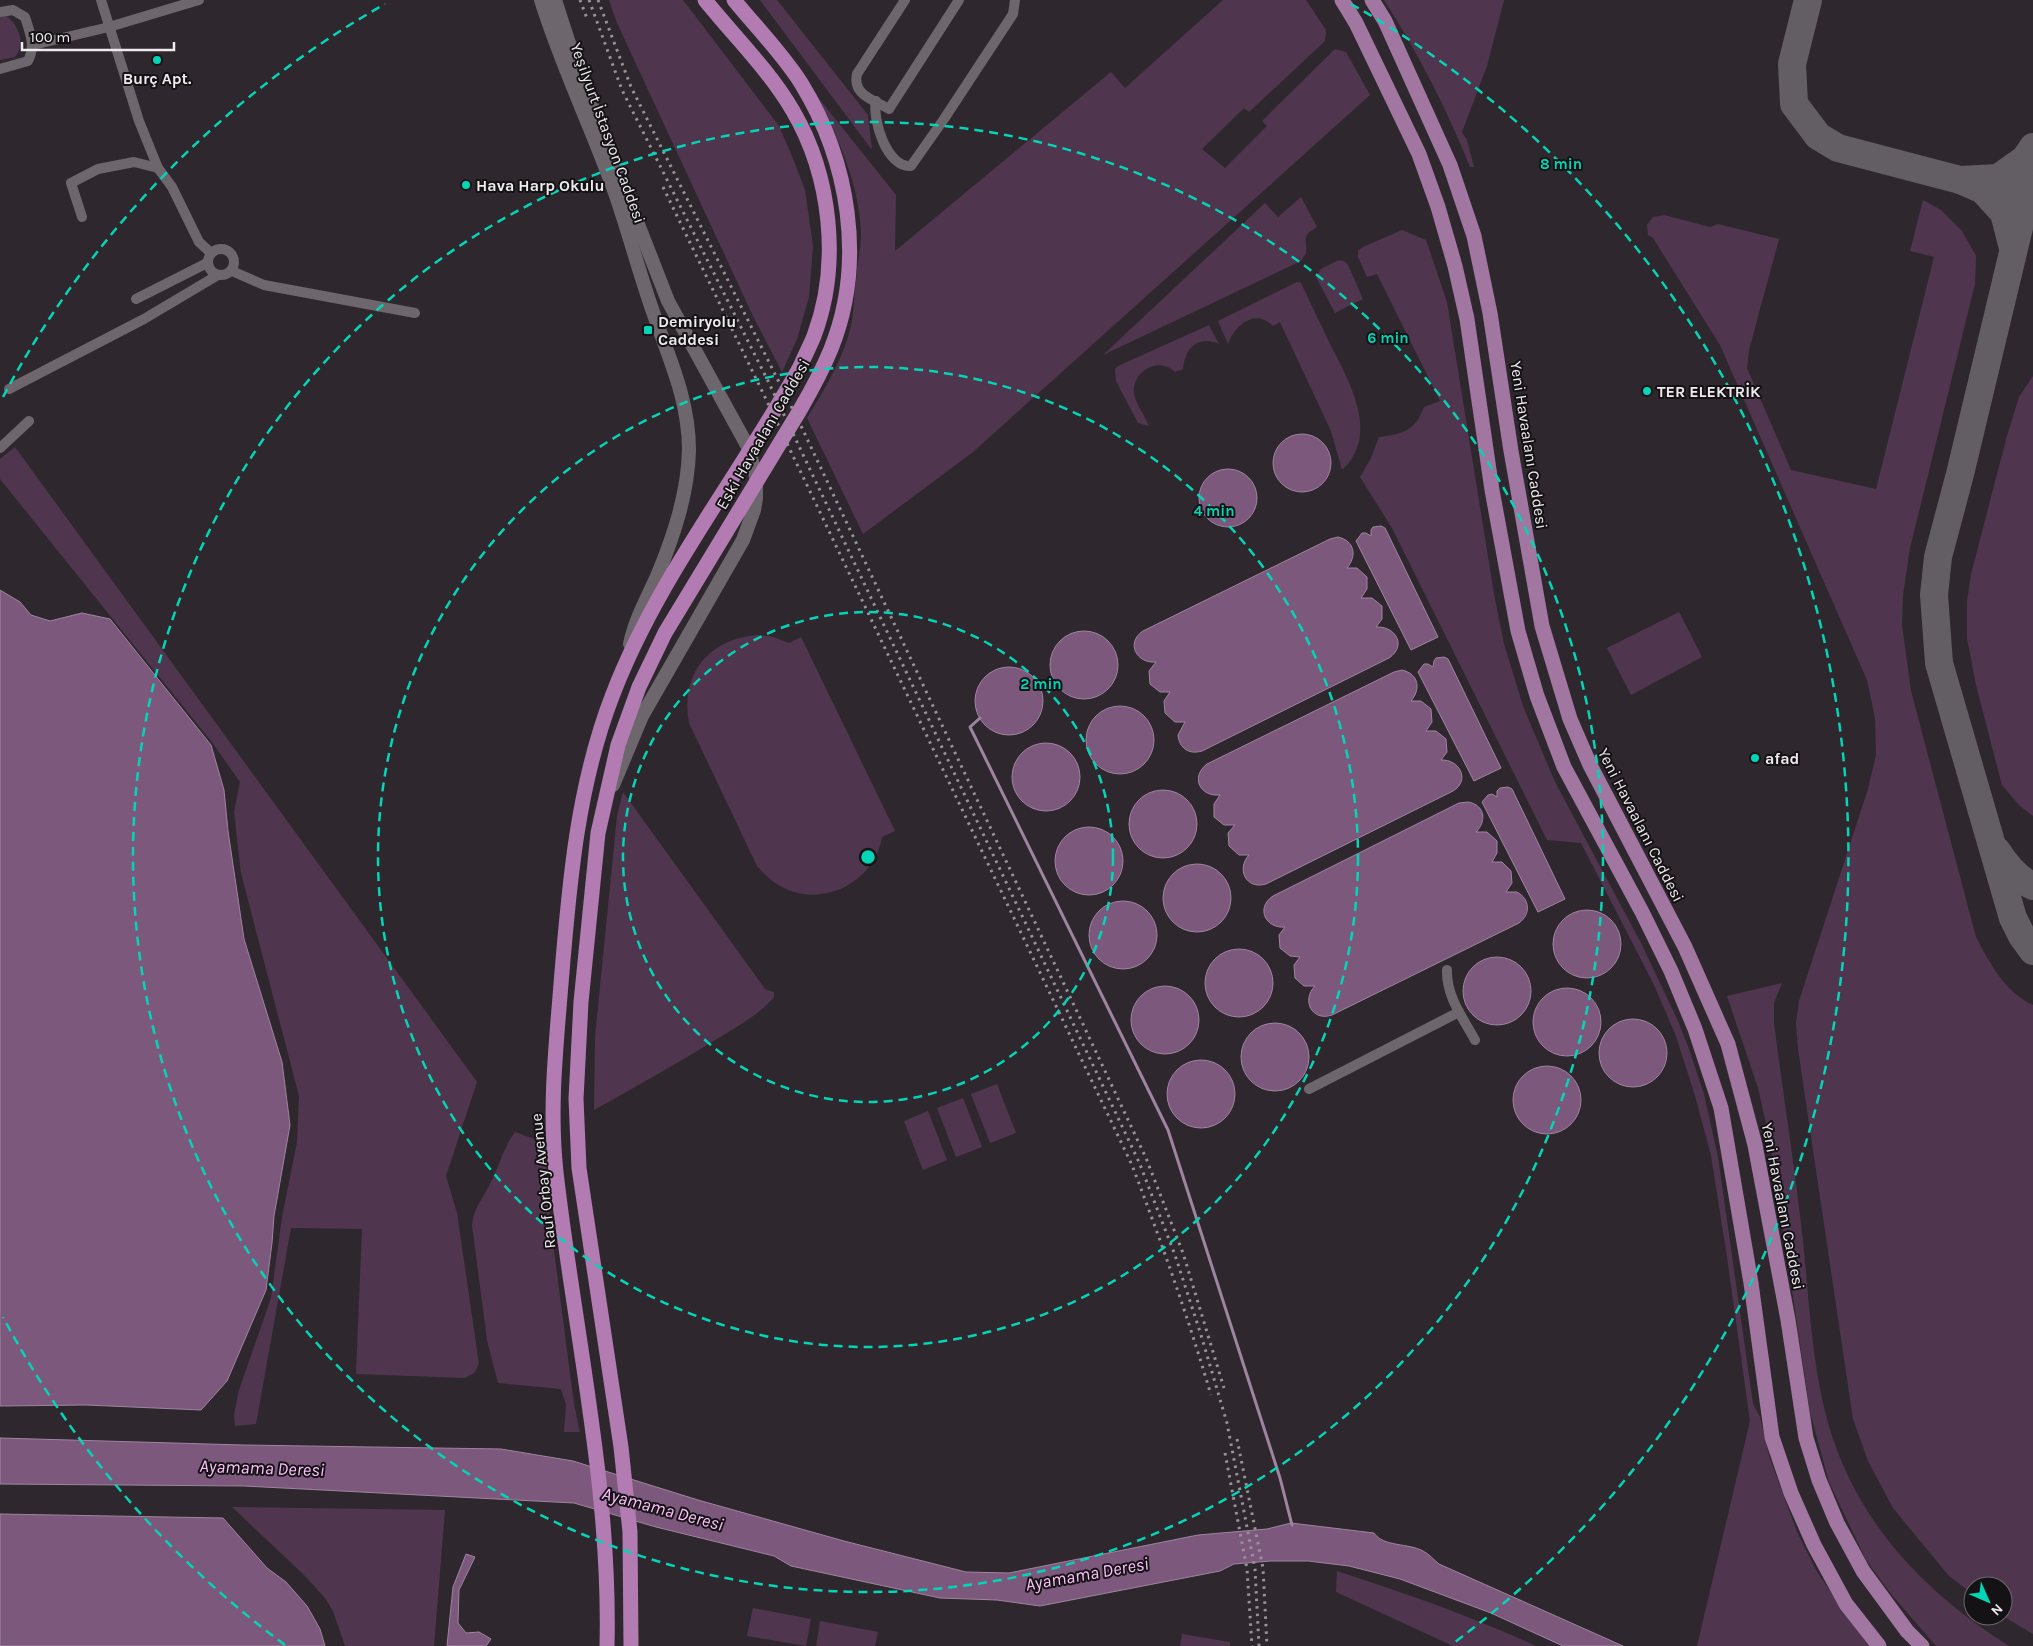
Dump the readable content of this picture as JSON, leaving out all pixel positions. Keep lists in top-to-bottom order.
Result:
{
  "streets": {
    "highway": ["Eski Havaalanı Caddesi", "Rauf Orbay Avenue"],
    "main road": ["Yeşilyurt İstasyon Caddesi", "Yeni Havaalanı Caddesi"]
  },
  "crossings": [
    ["Yeşilyurt İstasyon Caddesi", "Eski Havaalanı Caddesi"],
    ["Yeşilyurt İstasyon Caddesi", "Rauf Orbay Avenue"],
    ["Eski Havaalanı Caddesi", "Rauf Orbay Avenue"]
  ],
  "water": ["Ayamama Deresi"],
  "places": {
    "other": [
      "Burç Apt.",
      "Hava Harp Okulu",
      "TER ELEKTRİK",
      "afad"
    ],
    "transit": ["Demiryolu Caddesi"]
  },
  "scale_bar": "100 m",
  "north": "bottom right",
  "rings": [
    "8 min",
    "6 min",
    "4 min",
    "2 min"
  ]
}
